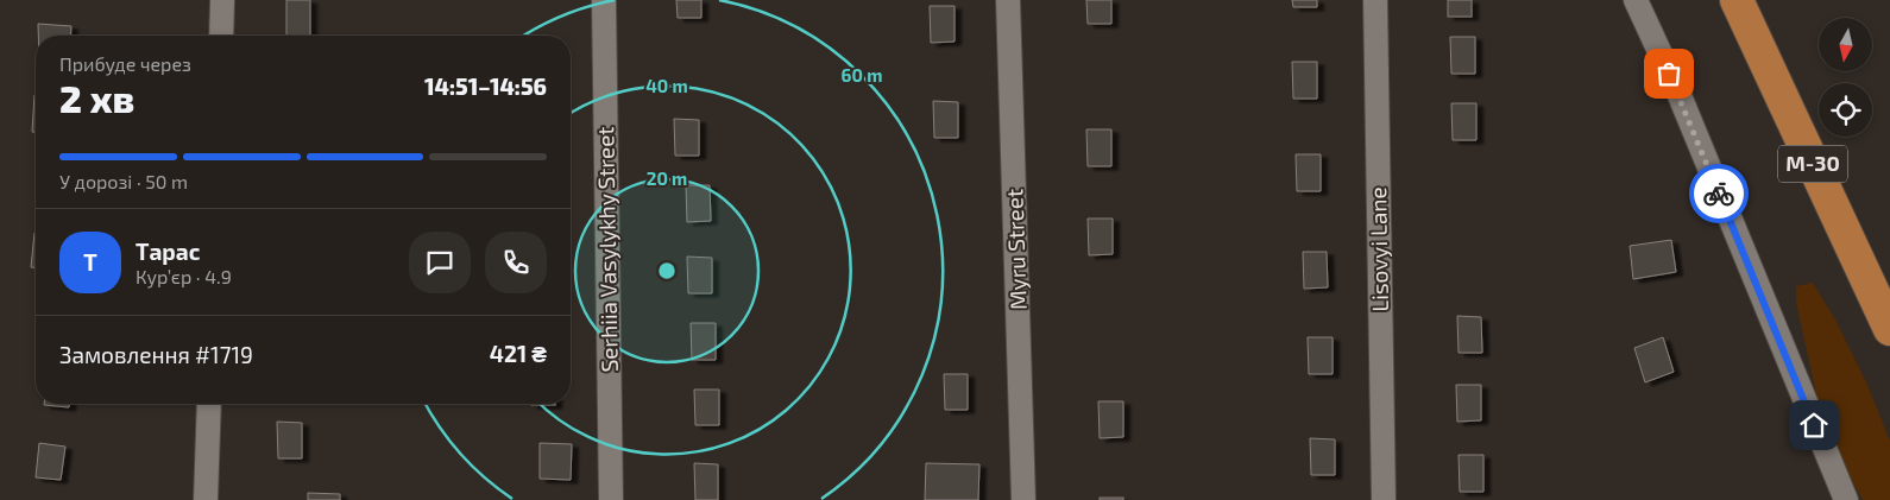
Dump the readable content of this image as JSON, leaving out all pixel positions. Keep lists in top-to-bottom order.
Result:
{
  "streets": {
    "highway": ["М-30"],
    "street": ["Serhiia Vasylykhy Street", "Myru Street", "Lisovyi Lane"]
  },
  "north": "bottom",
  "page": {
    "heading": ["2 хв", "Прибуде через", "14:51–14:56"],
    "panel": [
      "Тарас",
      "Кур’єр · 4.9",
      "Замовлення #1719",
      "421 ₴"
    ],
    "bar": "У дорозі · 50 m",
    "round": "Т"
  },
  "rings": ["60 m", "40 m", "20 m"]
}
